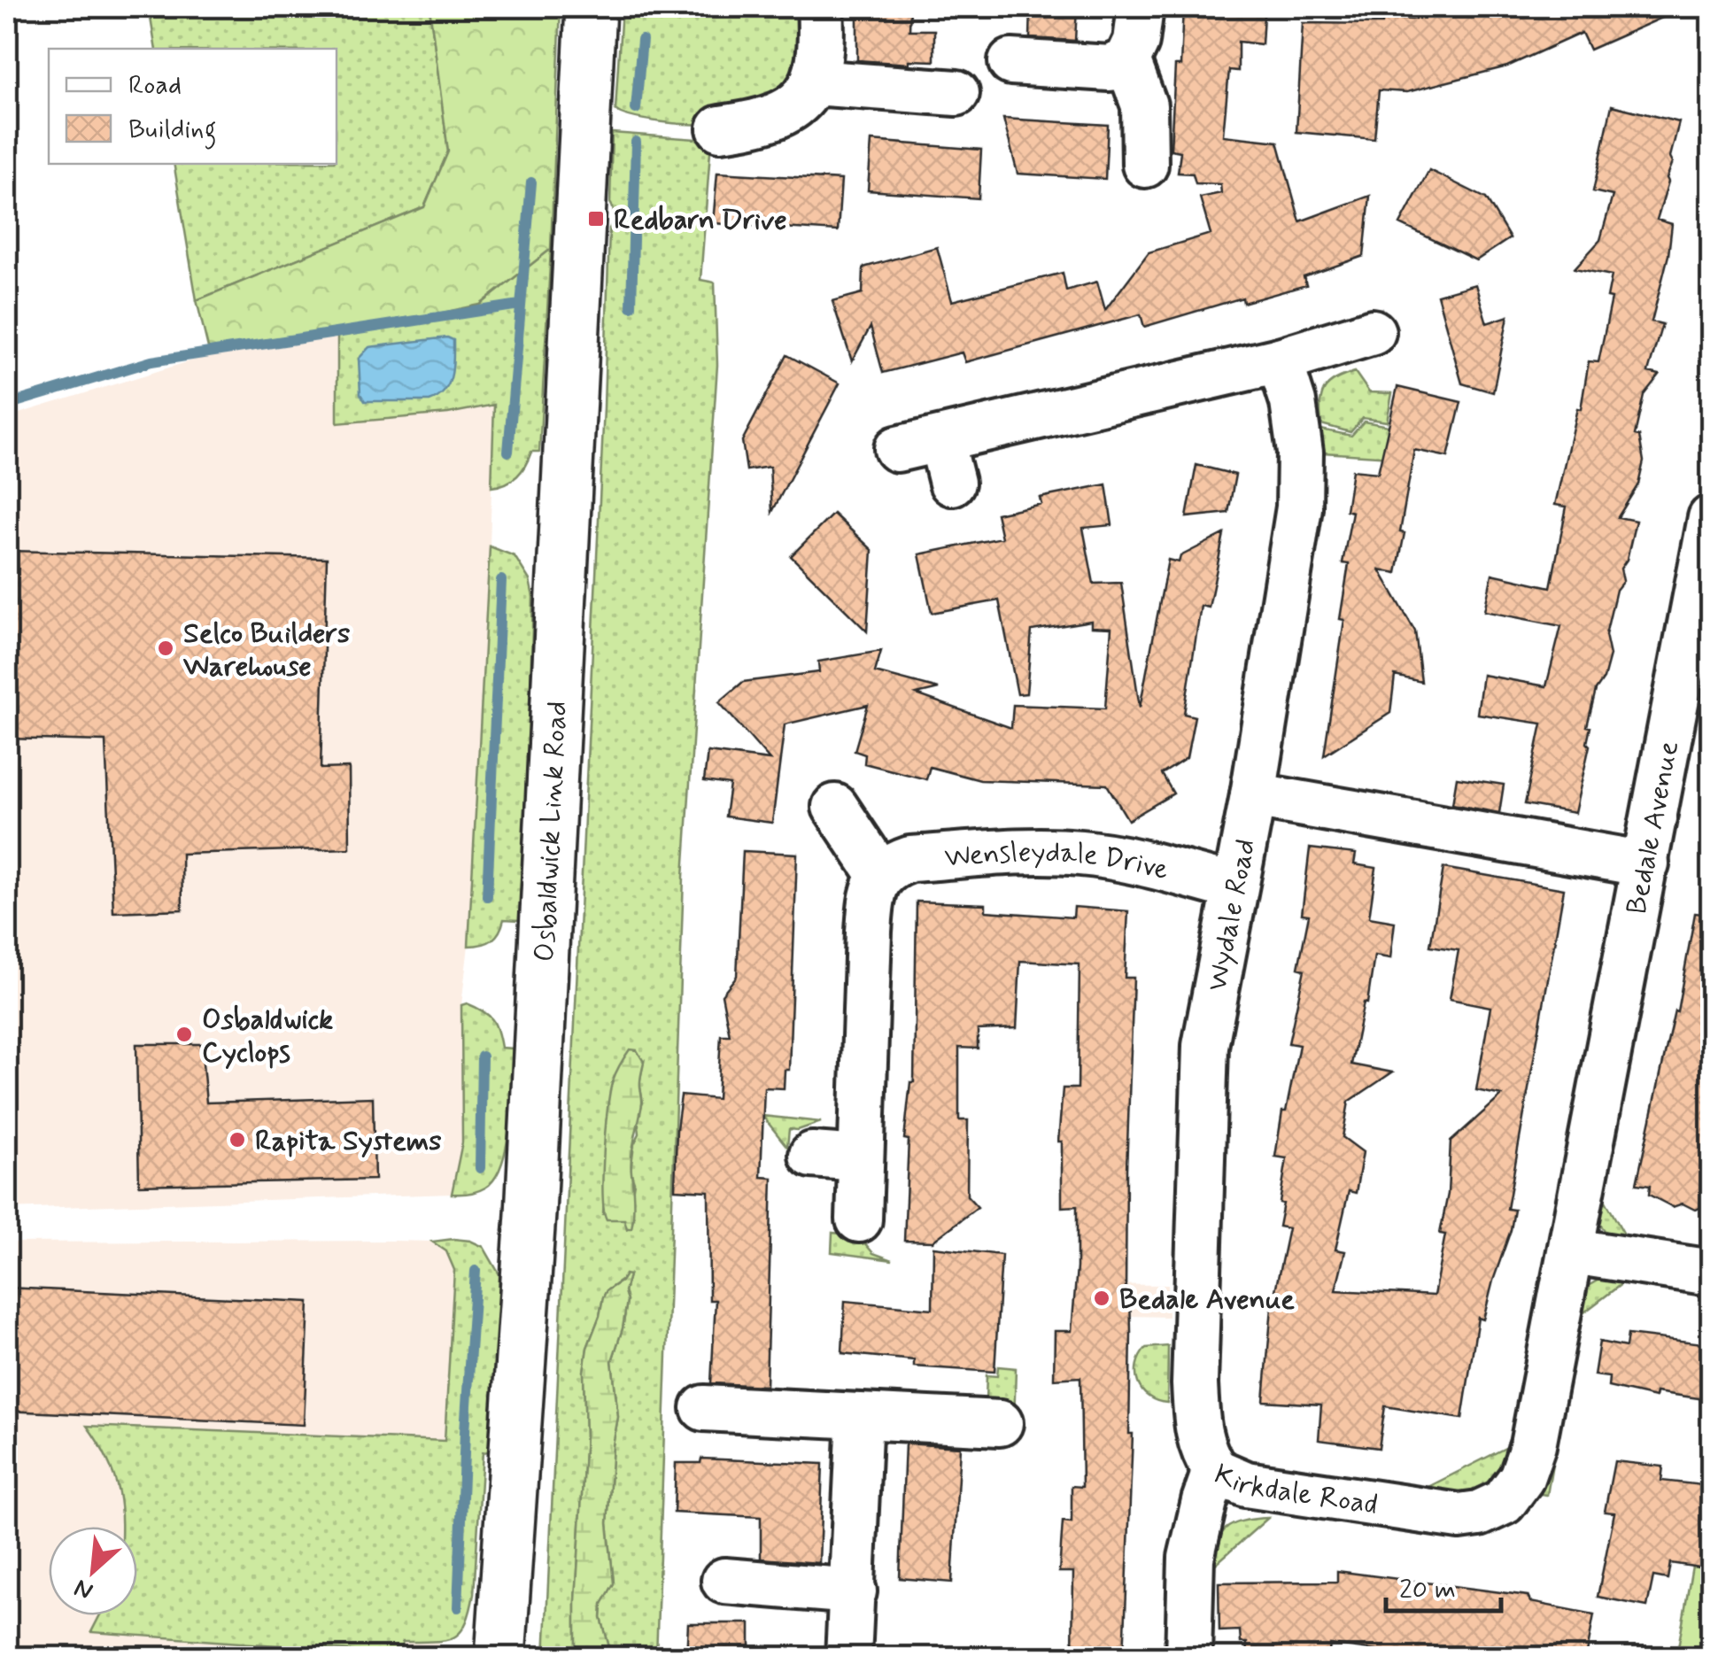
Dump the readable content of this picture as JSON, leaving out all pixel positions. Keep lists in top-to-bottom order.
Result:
{
  "streets": {
    "street": [
      "Bedale Avenue",
      "Osbaldwick Link Road",
      "Wensleydale Drive",
      "Wydale Road",
      "Kirkdale Road"
    ]
  },
  "crossings": [
    ["Bedale Avenue", "Kirkdale Road"],
    ["Wensleydale Drive", "Wydale Road"],
    ["Wydale Road", "Kirkdale Road"]
  ],
  "places": {
    "transit": ["Redbarn Drive"],
    "other": [
      "Selco Builders Warehouse",
      "Osbaldwick Cyclops",
      "Rapita Systems",
      "Bedale Avenue"
    ]
  },
  "legend": ["Road", "Building"],
  "scale_bar": "20 m",
  "north": "bottom left"
}
